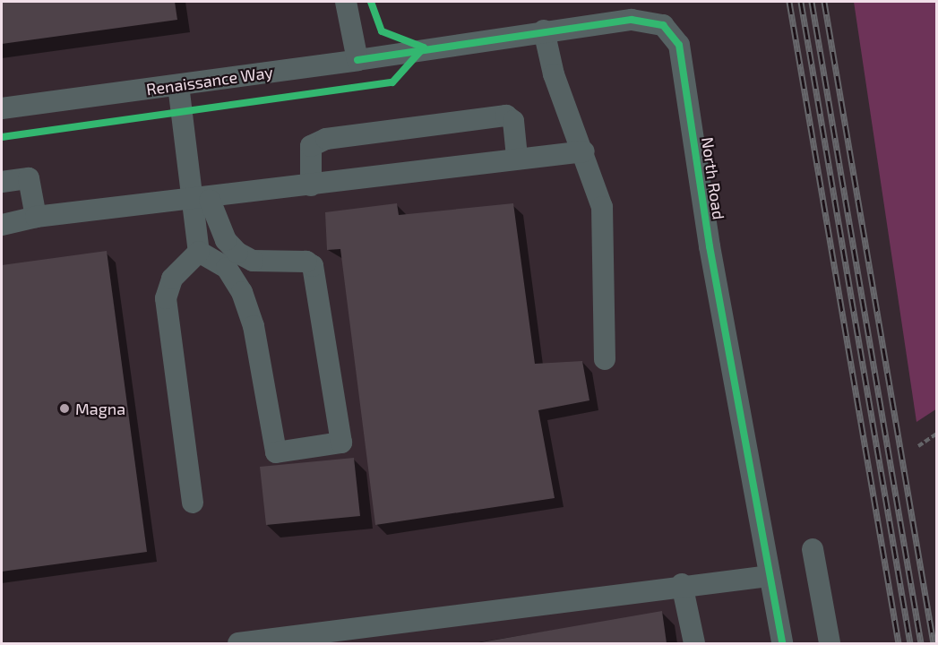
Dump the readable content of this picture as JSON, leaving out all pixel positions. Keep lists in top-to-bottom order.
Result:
{
  "streets": {
    "street": ["Renaissance Way", "North Road"]
  },
  "crossings": [
    ["Renaissance Way", "North Road"]
  ],
  "places": ["Magna"]
}
